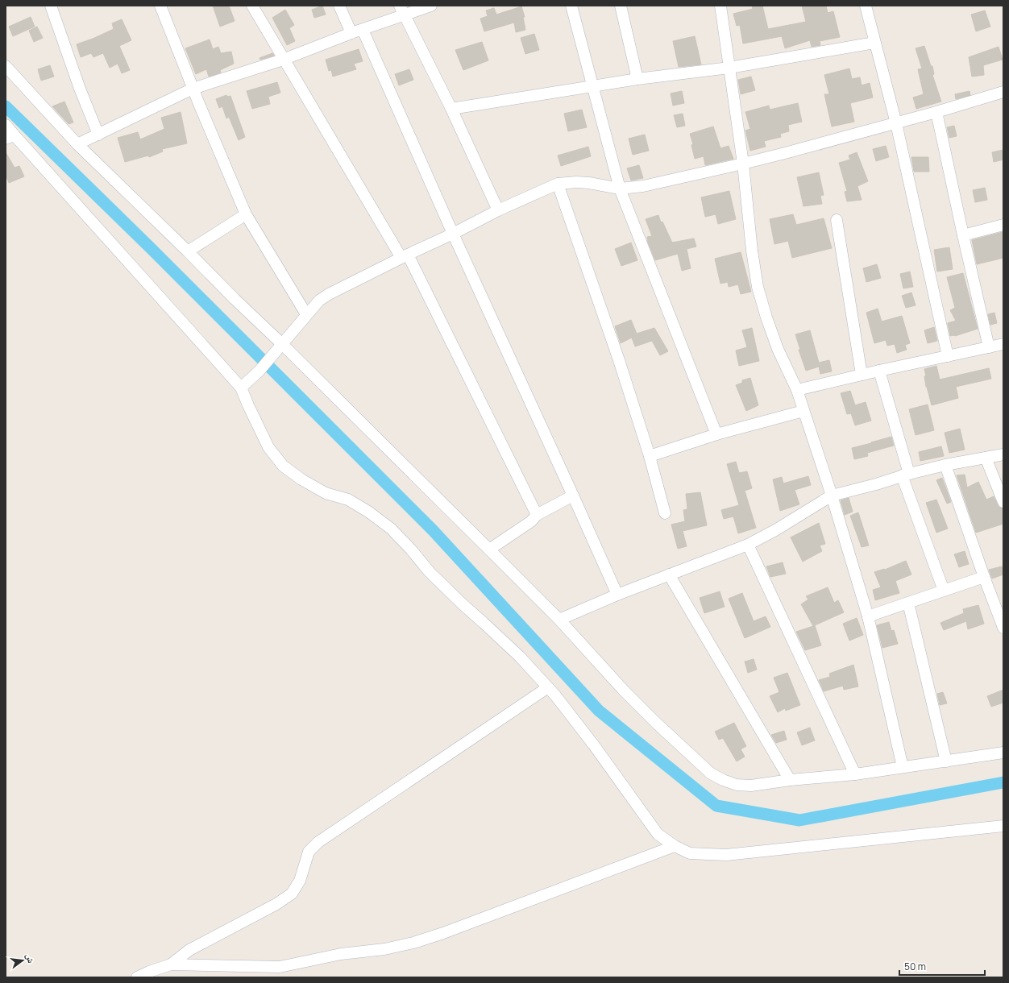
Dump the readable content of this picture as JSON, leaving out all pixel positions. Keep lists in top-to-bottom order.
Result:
{
  "scale_bar": "50 m",
  "north": "right"
}
